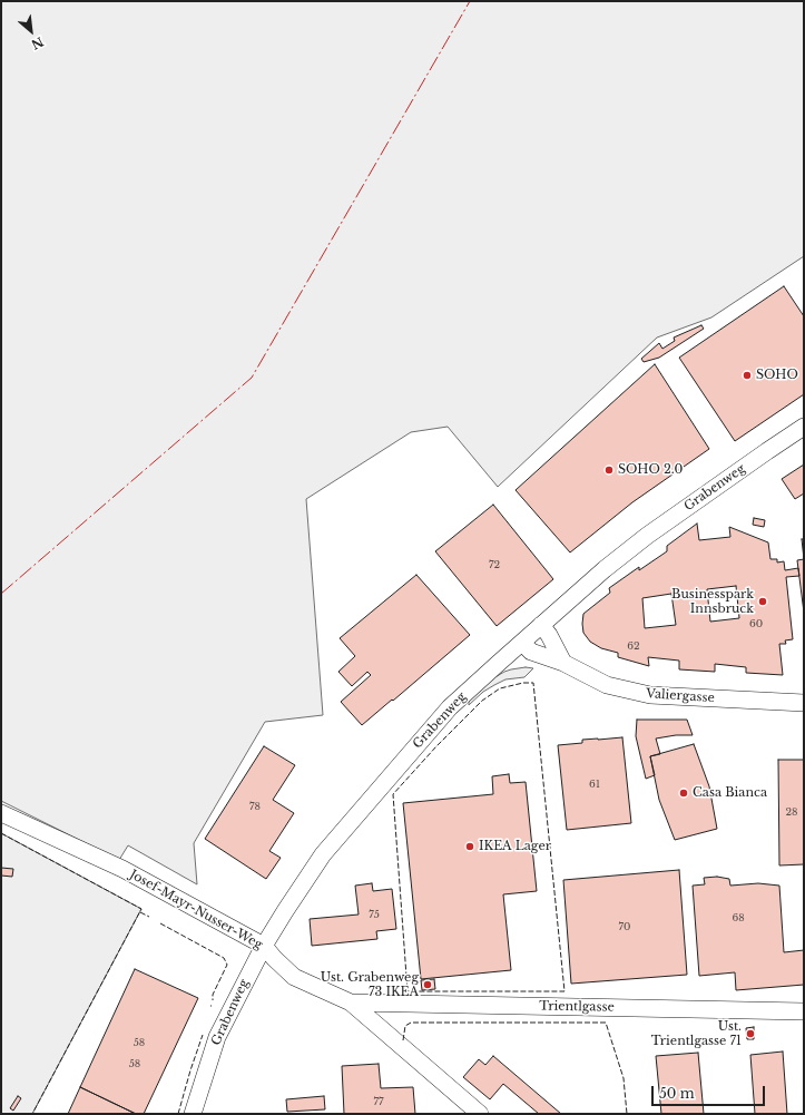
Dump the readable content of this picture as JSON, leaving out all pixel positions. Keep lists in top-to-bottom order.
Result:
{
  "streets": {
    "street": [
      "Grabenweg",
      "Valiergasse",
      "Josef-Mayr-Nusser-Weg",
      "Trientlgasse"
    ]
  },
  "crossings": [
    ["Grabenweg", "Valiergasse"],
    ["Grabenweg", "Josef-Mayr-Nusser-Weg"],
    ["Josef-Mayr-Nusser-Weg", "Trientlgasse"]
  ],
  "places": [
    "SOHO",
    "SOHO 2.0",
    "Businesspark Innsbruck",
    "Casa Bianca",
    "IKEA Lager",
    "Ust. Grabenweg 73 IKEA",
    "Ust. Trientlgasse 71"
  ],
  "house_numbers": [
    "72",
    "60",
    "62",
    "61",
    "78",
    "28",
    "75",
    "68",
    "70",
    "58",
    "58",
    "77"
  ],
  "scale_bar": "50 m",
  "north": "bottom right"
}
